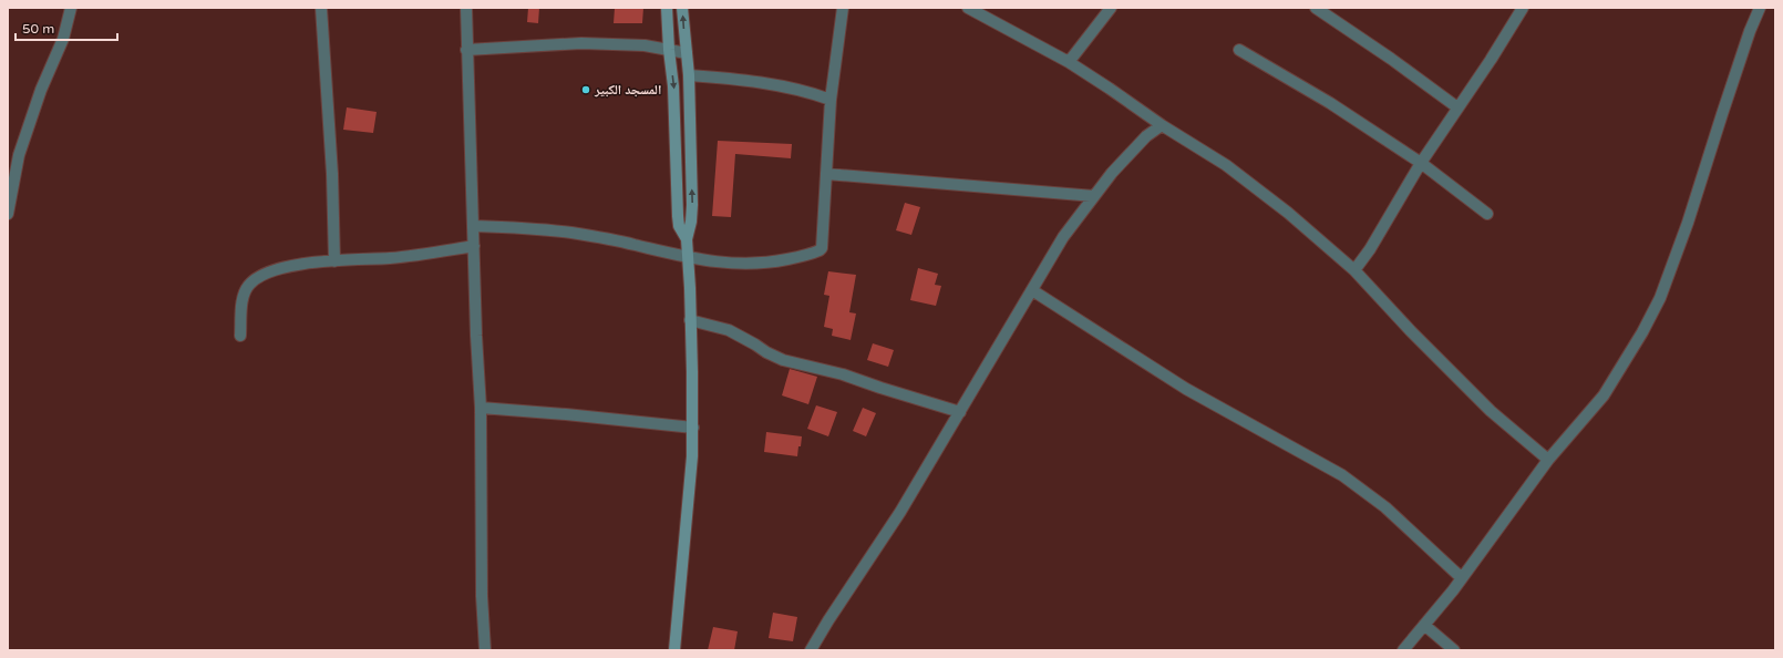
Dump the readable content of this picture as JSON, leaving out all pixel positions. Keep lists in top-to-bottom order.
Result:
{
  "places": ["المسجد الكبير"],
  "scale_bar": "50 m"
}
